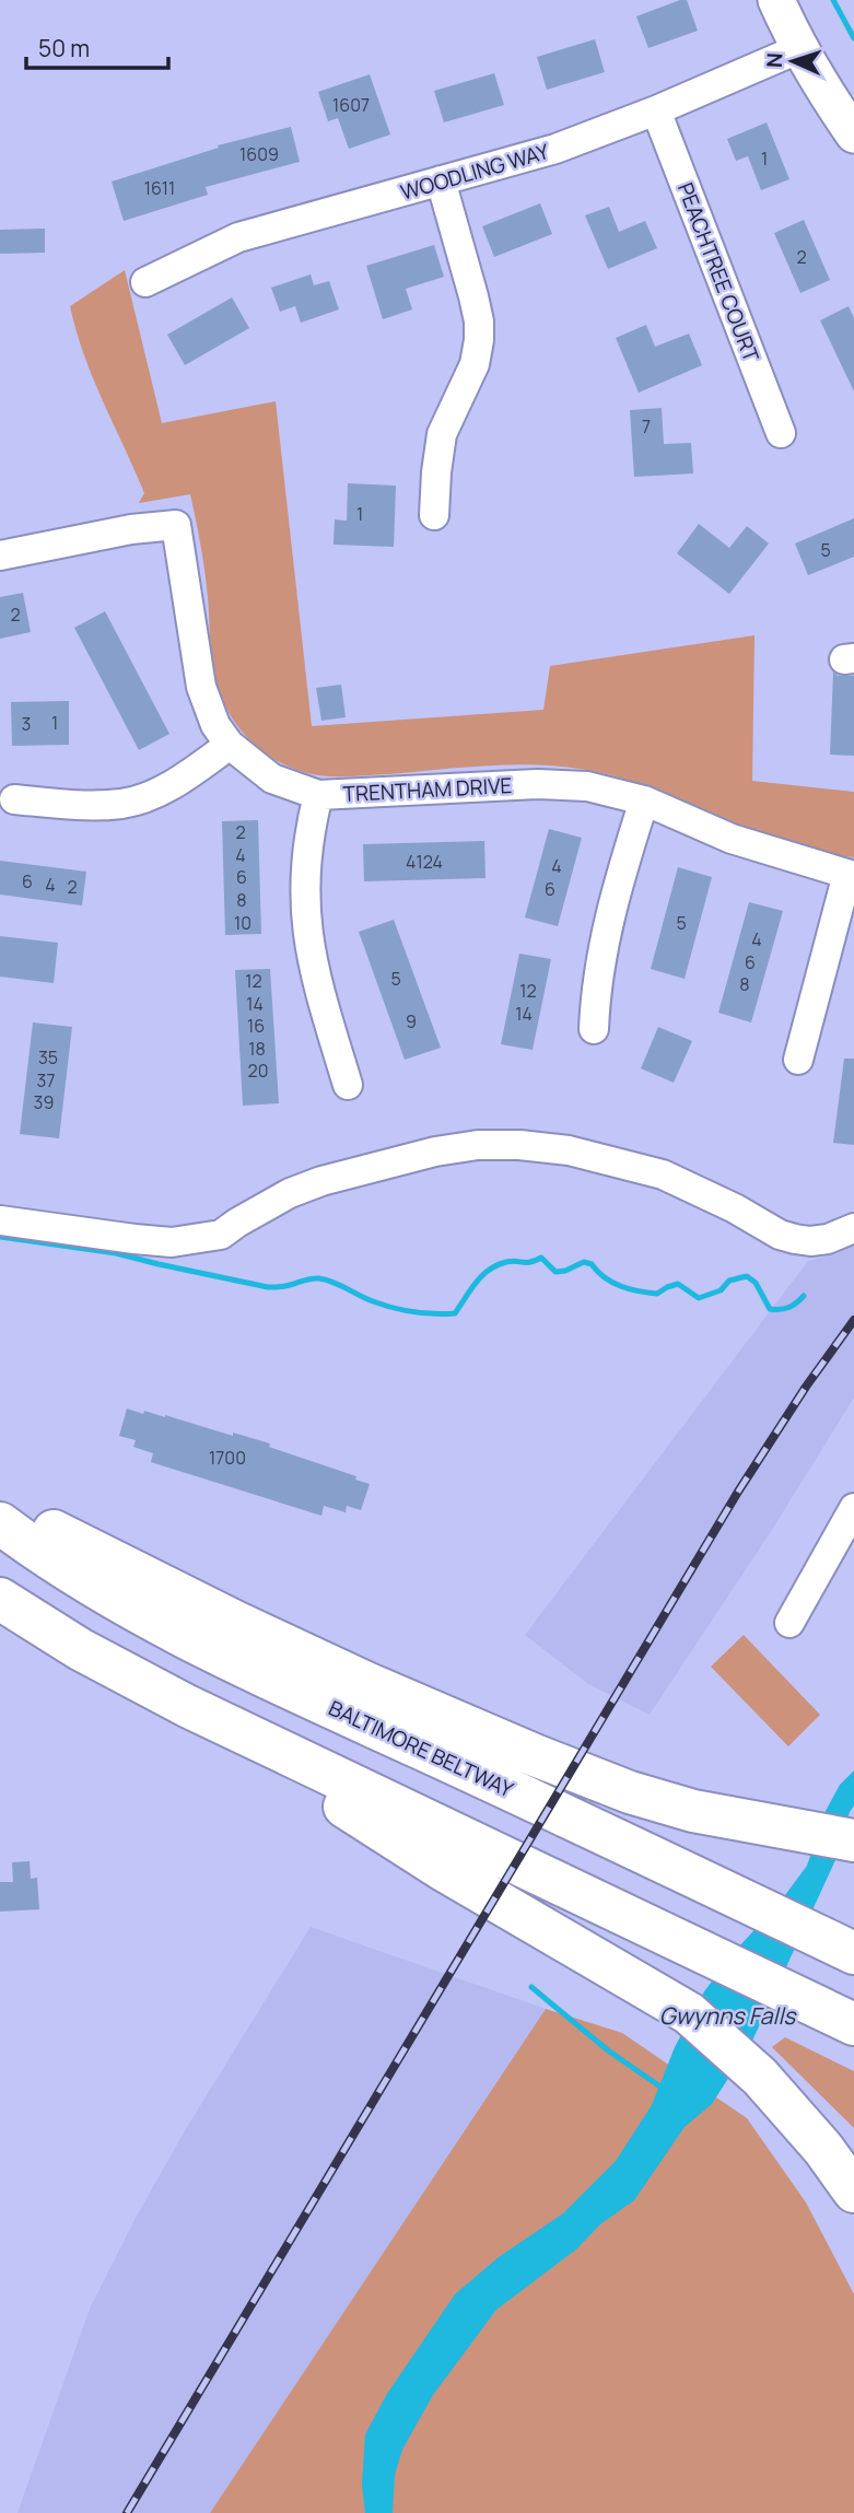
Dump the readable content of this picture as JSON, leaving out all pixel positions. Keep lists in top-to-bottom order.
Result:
{
  "streets": {
    "highway": ["BALTIMORE BELTWAY"],
    "street": ["WOODLING WAY", "PEACHTREE COURT", "TRENTHAM DRIVE"]
  },
  "crossings": [
    ["WOODLING WAY", "PEACHTREE COURT"]
  ],
  "water": ["Gwynns Falls"],
  "house_numbers": [
    "1607",
    "1609",
    "1",
    "1611",
    "2",
    "7",
    "1",
    "5",
    "2",
    "1",
    "3",
    "2",
    "4",
    "4124",
    "4",
    "6",
    "6",
    "4",
    "2",
    "6",
    "8",
    "10",
    "5",
    "4",
    "6",
    "5",
    "12",
    "8",
    "12",
    "14",
    "14",
    "9",
    "16",
    "18",
    "35",
    "20",
    "37",
    "39",
    "1700"
  ],
  "scale_bar": "50 m",
  "north": "left"
}
